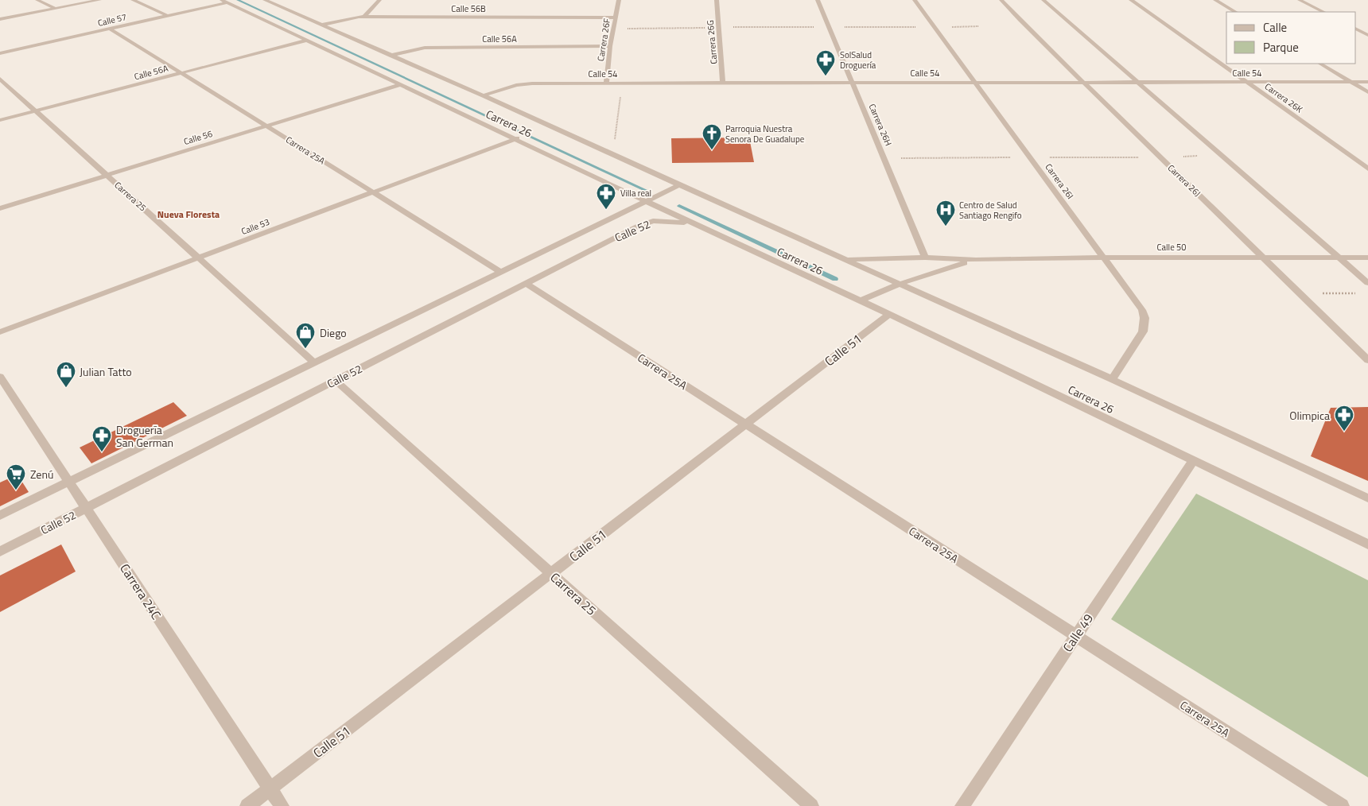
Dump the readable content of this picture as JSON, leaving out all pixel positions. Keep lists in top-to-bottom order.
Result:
{
  "streets": {
    "street": [
      "Calle 56B",
      "Calle 57",
      "Calle 56A",
      "Carrera 26F",
      "Carrera 26G",
      "Calle 54",
      "Carrera 26K",
      "Carrera 26",
      "Carrera 26H",
      "Calle 56",
      "Carrera 25A",
      "Carrera 26J",
      "Carrera 26I",
      "Carrera 25",
      "Calle 53",
      "Calle 52",
      "Calle 50",
      "Calle 51",
      "Carrera 24C",
      "Calle 49"
    ]
  },
  "crossings": [
    ["Calle 56B", "Carrera 26F"],
    ["Calle 56B", "Carrera 26"],
    ["Calle 57", "Carrera 26"],
    ["Calle 57", "Carrera 25A"],
    ["Calle 56A", "Carrera 26F"],
    ["Calle 56A", "Carrera 26"],
    ["Calle 56A", "Carrera 25A"],
    ["Calle 56A", "Carrera 25"],
    ["Carrera 26F", "Calle 54"],
    ["Carrera 26G", "Calle 54"],
    ["Calle 54", "Carrera 26K"],
    ["Calle 54", "Carrera 26"],
    ["Calle 54", "Carrera 26H"],
    ["Calle 54", "Carrera 26J"],
    ["Calle 54", "Carrera 26I"],
    ["Carrera 26", "Calle 56"],
    ["Carrera 26", "Carrera 26I"],
    ["Carrera 26", "Calle 53"],
    ["Carrera 26", "Calle 52"],
    ["Carrera 26", "Calle 50"],
    ["Carrera 26", "Calle 51"],
    ["Carrera 26", "Calle 49"],
    ["Carrera 26H", "Calle 50"],
    ["Calle 56", "Carrera 25A"],
    ["Calle 56", "Carrera 25"],
    ["Carrera 25A", "Calle 53"],
    ["Carrera 25A", "Calle 52"],
    ["Carrera 25A", "Calle 51"],
    ["Carrera 25A", "Calle 49"],
    ["Carrera 26J", "Calle 50"],
    ["Carrera 26I", "Calle 50"],
    ["Carrera 25", "Calle 53"],
    ["Carrera 25", "Calle 52"],
    ["Carrera 25", "Calle 51"],
    ["Calle 52", "Carrera 24C"],
    ["Calle 51", "Carrera 24C"]
  ],
  "districts": ["Nueva Floresta"],
  "places": {
    "pharmacy": [
      "SolSalud Droguería",
      "Villa real",
      "Olimpica",
      "Droguerīa San German"
    ],
    "church": ["Parroquia Nuestra Senora De Guadalupe"],
    "hospital": ["Centro de Salud Santiago Rengifo"],
    "shop": ["Diego", "Julian Tatto"],
    "supermarket": ["Zenú"]
  },
  "legend": ["Calle", "Parque"]
}
